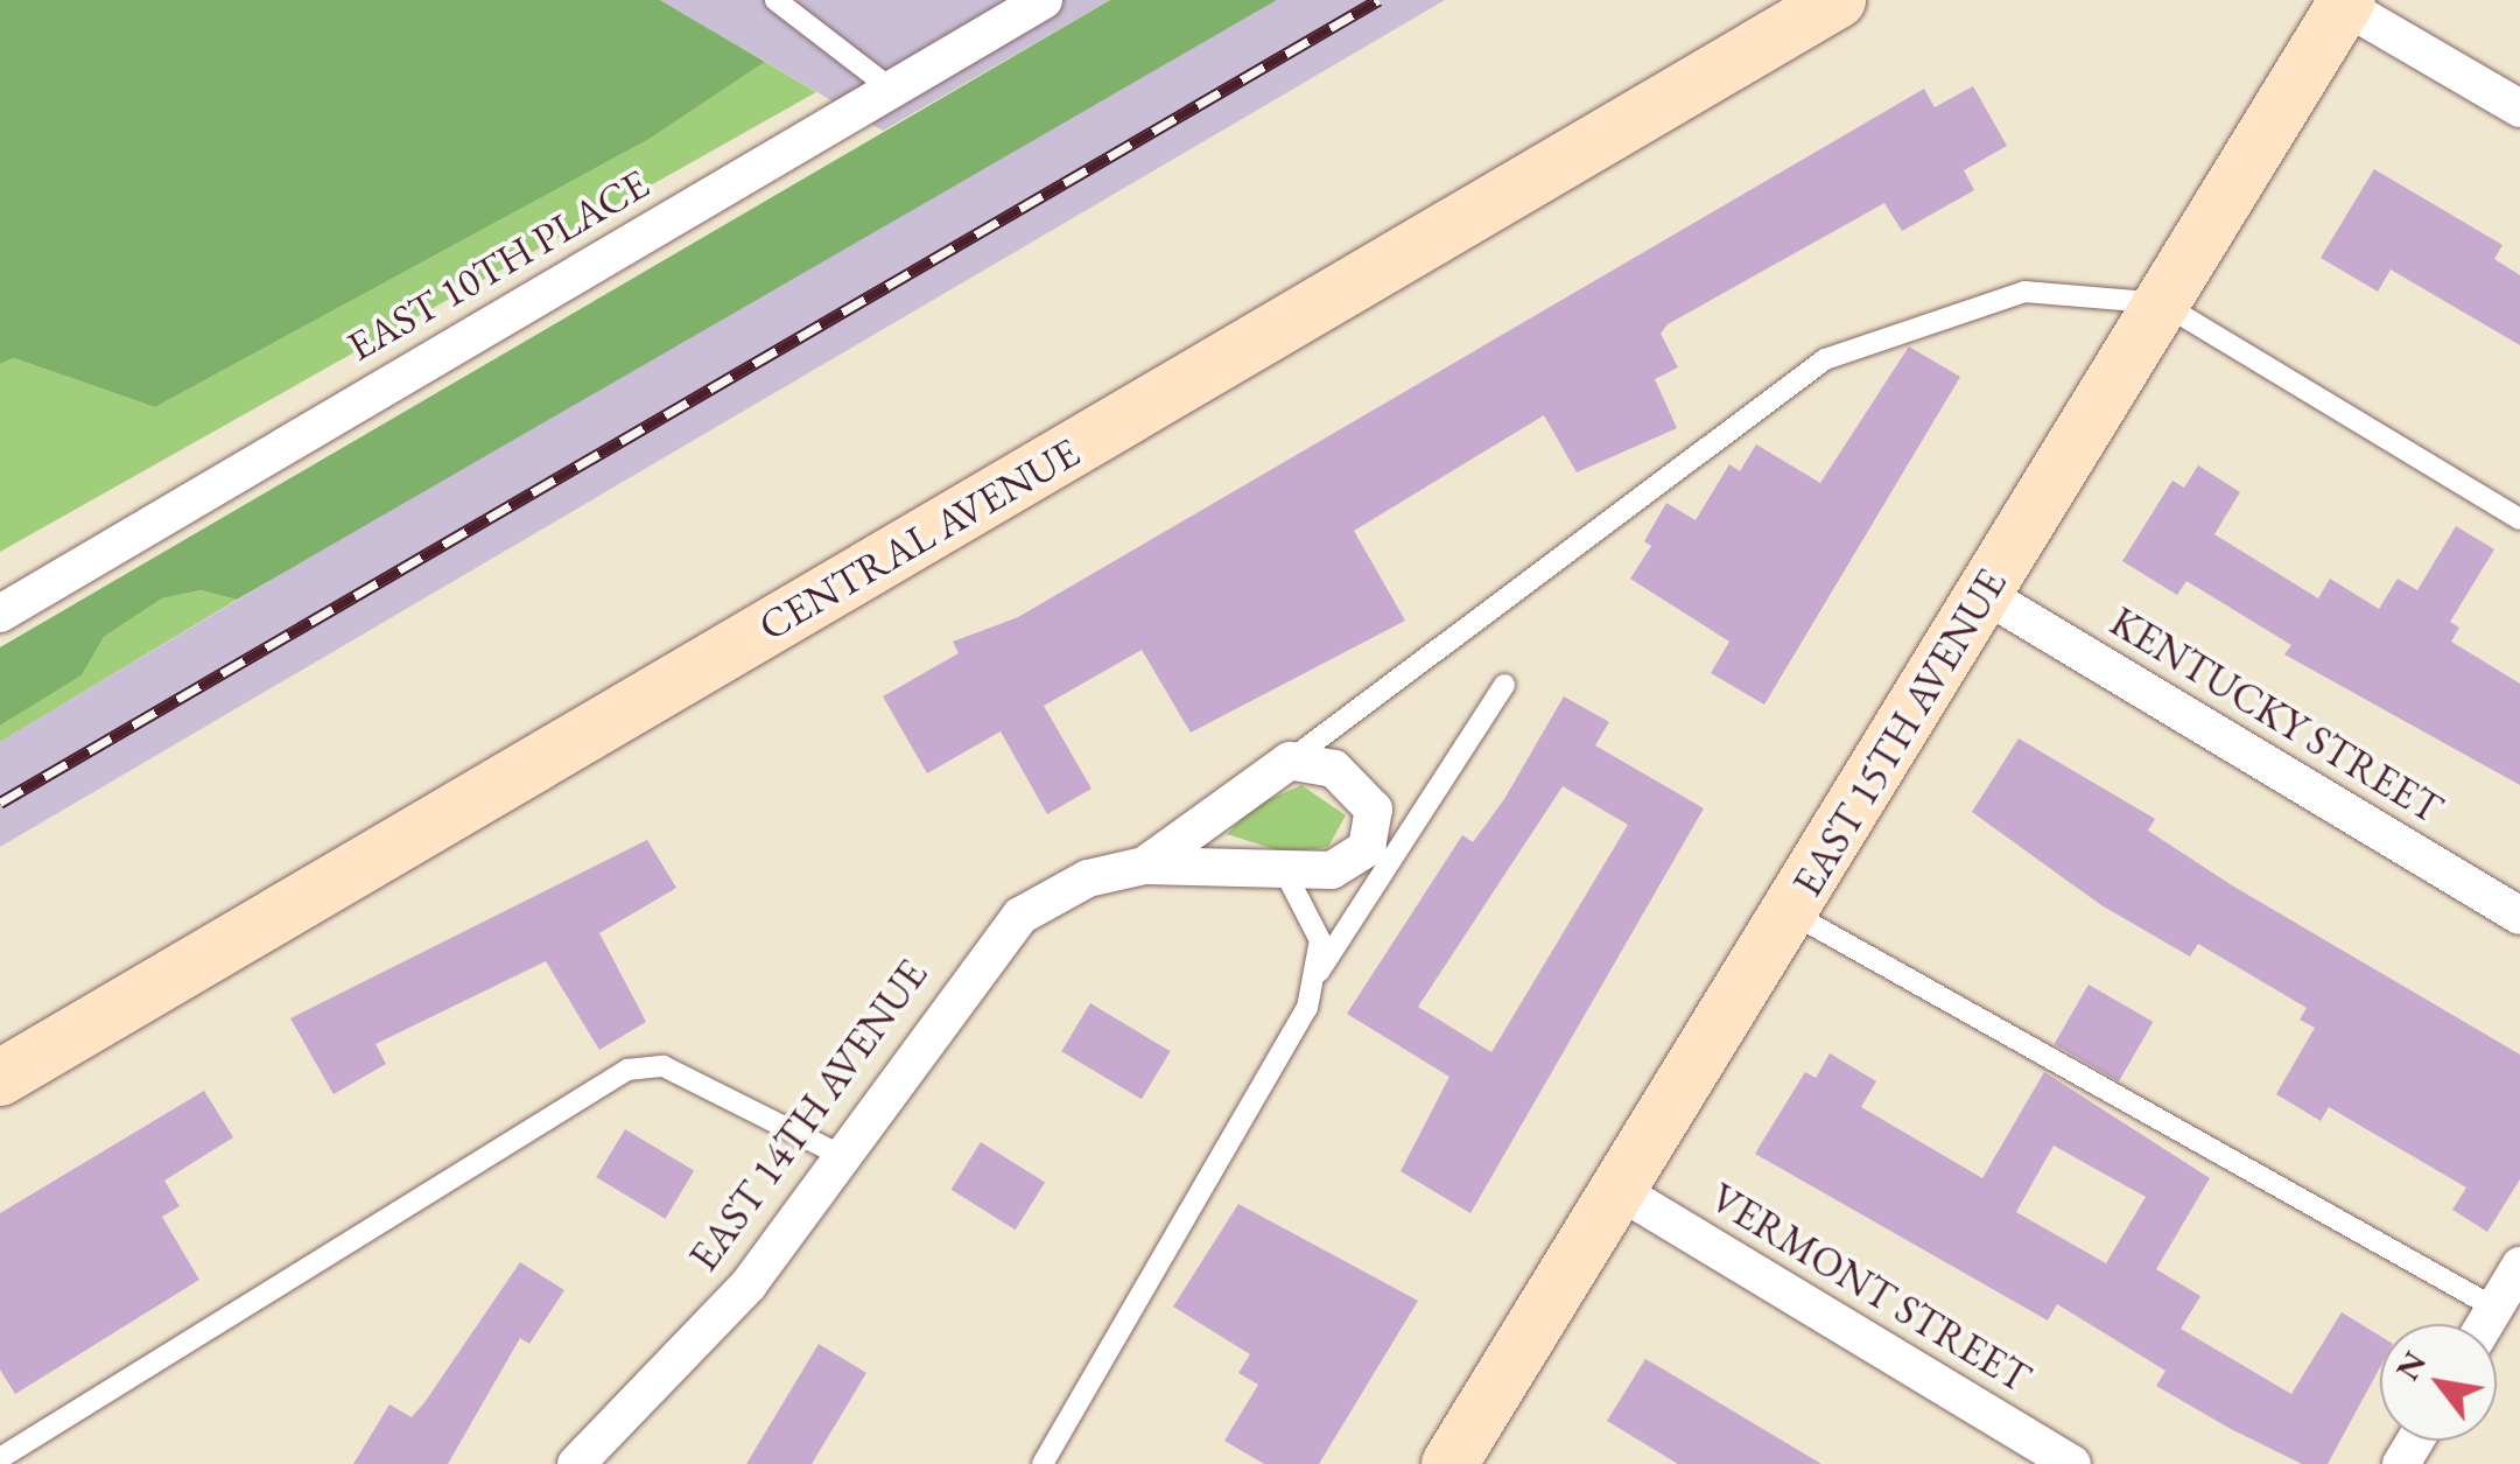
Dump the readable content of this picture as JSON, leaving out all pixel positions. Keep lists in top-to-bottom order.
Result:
{
  "streets": {
    "street": [
      "EAST 10TH PLACE",
      "CENTRAL AVENUE",
      "KENTUCKY STREET",
      "EAST 15TH AVENUE",
      "EAST 14TH AVENUE",
      "VERMONT STREET"
    ]
  },
  "crossings": [
    ["KENTUCKY STREET", "EAST 15TH AVENUE"],
    ["EAST 15TH AVENUE", "VERMONT STREET"]
  ],
  "north": "top left"
}
